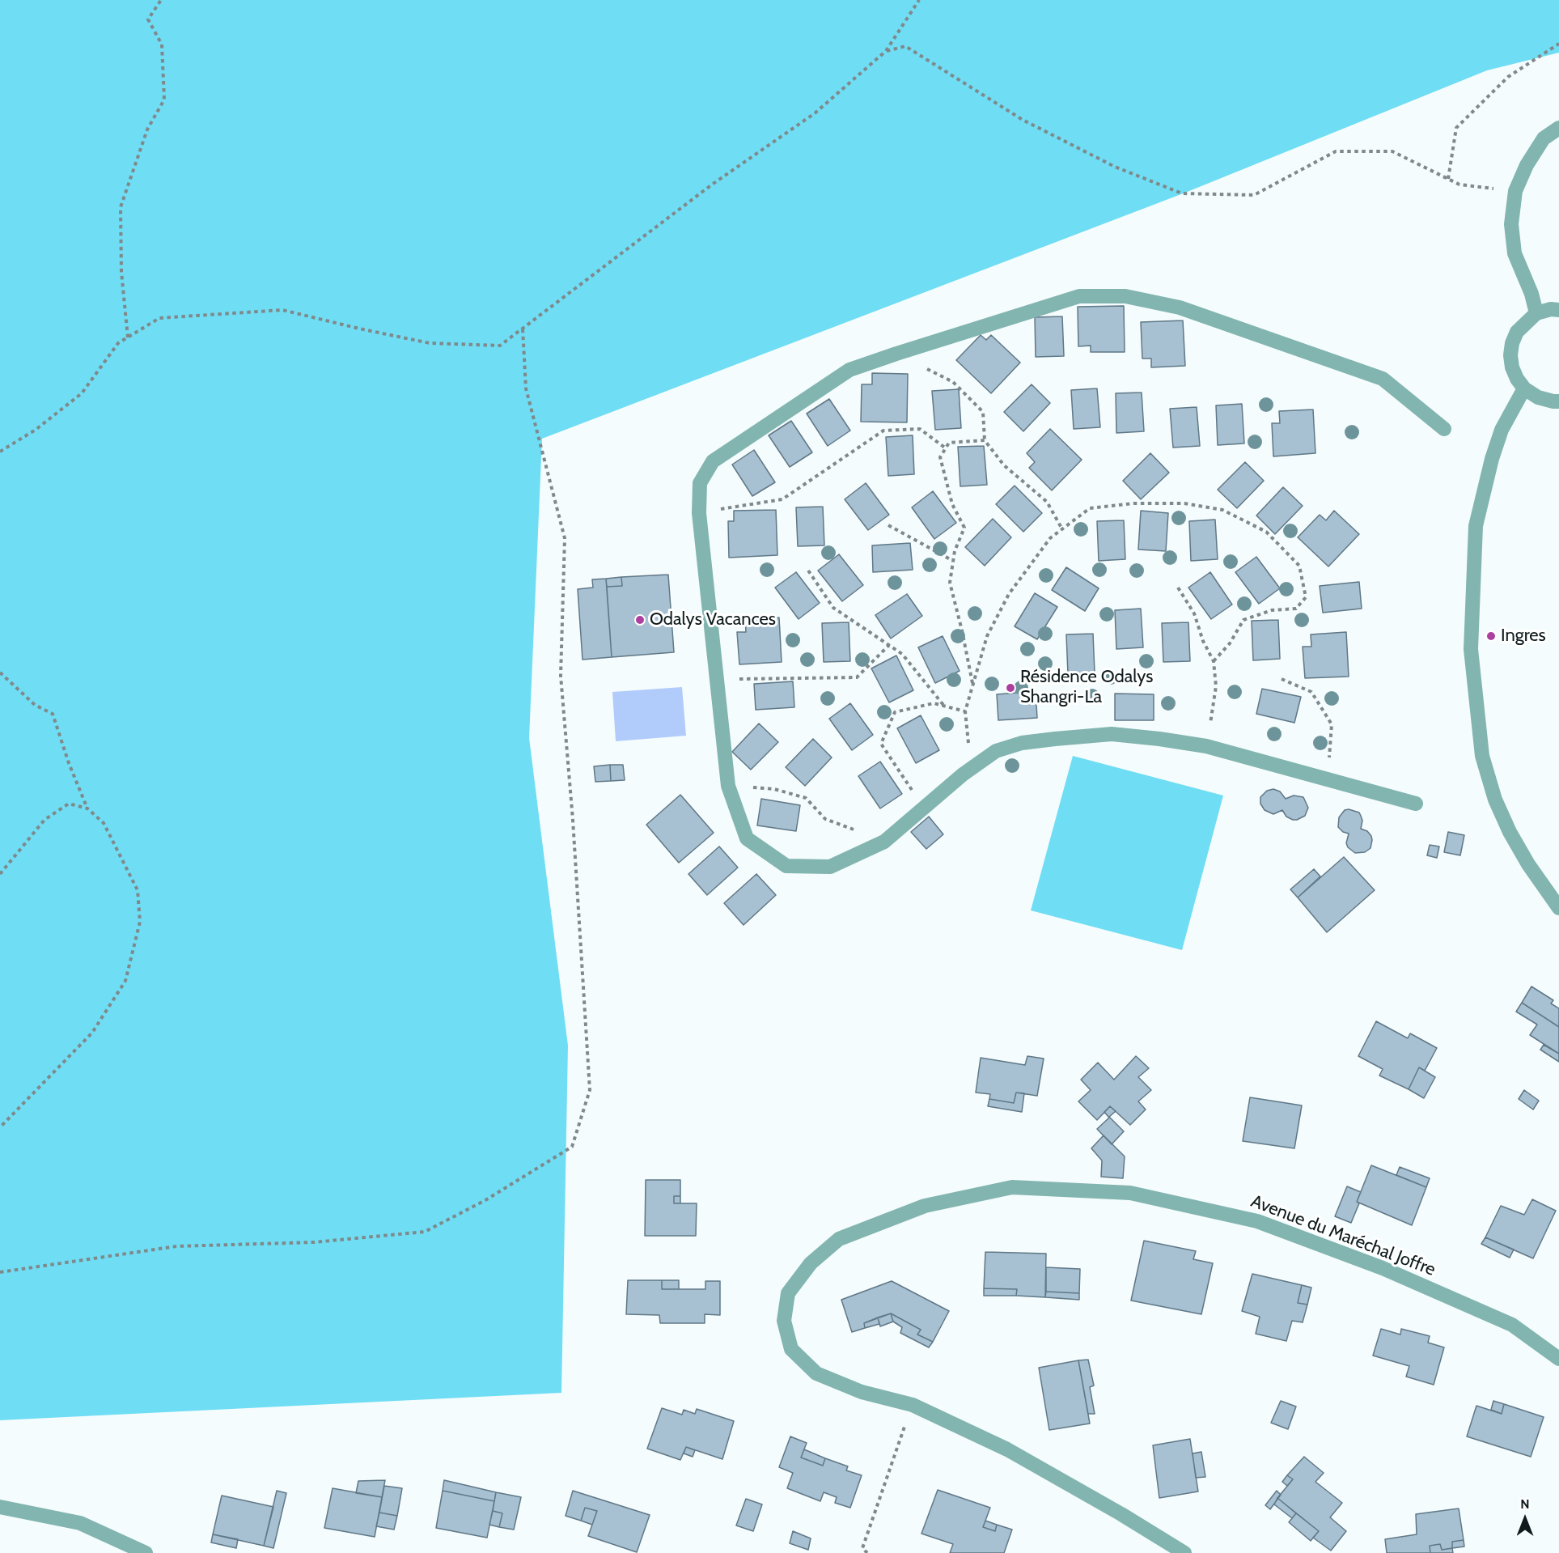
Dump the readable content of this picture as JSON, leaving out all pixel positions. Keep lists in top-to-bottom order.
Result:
{
  "streets": {
    "street": ["Avenue du Maréchal Joffre"]
  },
  "places": ["Odalys Vacances", "Ingres", "Résidence Odalys Shangri-La"],
  "north": "top"
}
